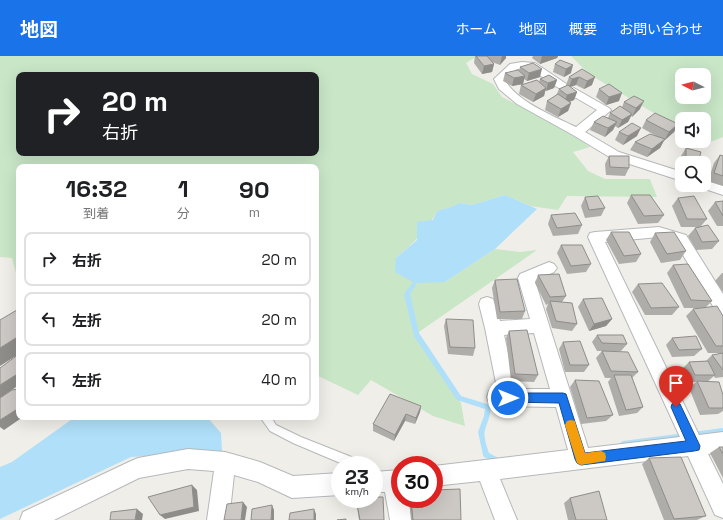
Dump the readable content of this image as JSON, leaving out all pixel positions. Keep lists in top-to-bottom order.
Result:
{
  "north": "left",
  "page": {
    "header": "地図",
    "nav": [
      "ホーム",
      "地図",
      "概要",
      "お問い合わせ"
    ],
    "turn": ["20 m", "右折"],
    "eta": [
      "16:32",
      "到着",
      "1",
      "分",
      "90",
      "m"
    ],
    "list": [
      {
        "name": "右折",
        "value": "20 m"
      },
      {
        "name": "左折",
        "value": "20 m"
      },
      {
        "name": "左折",
        "value": "40 m"
      }
    ],
    "speed": "23 km/h",
    "limit": "30"
  }
}
